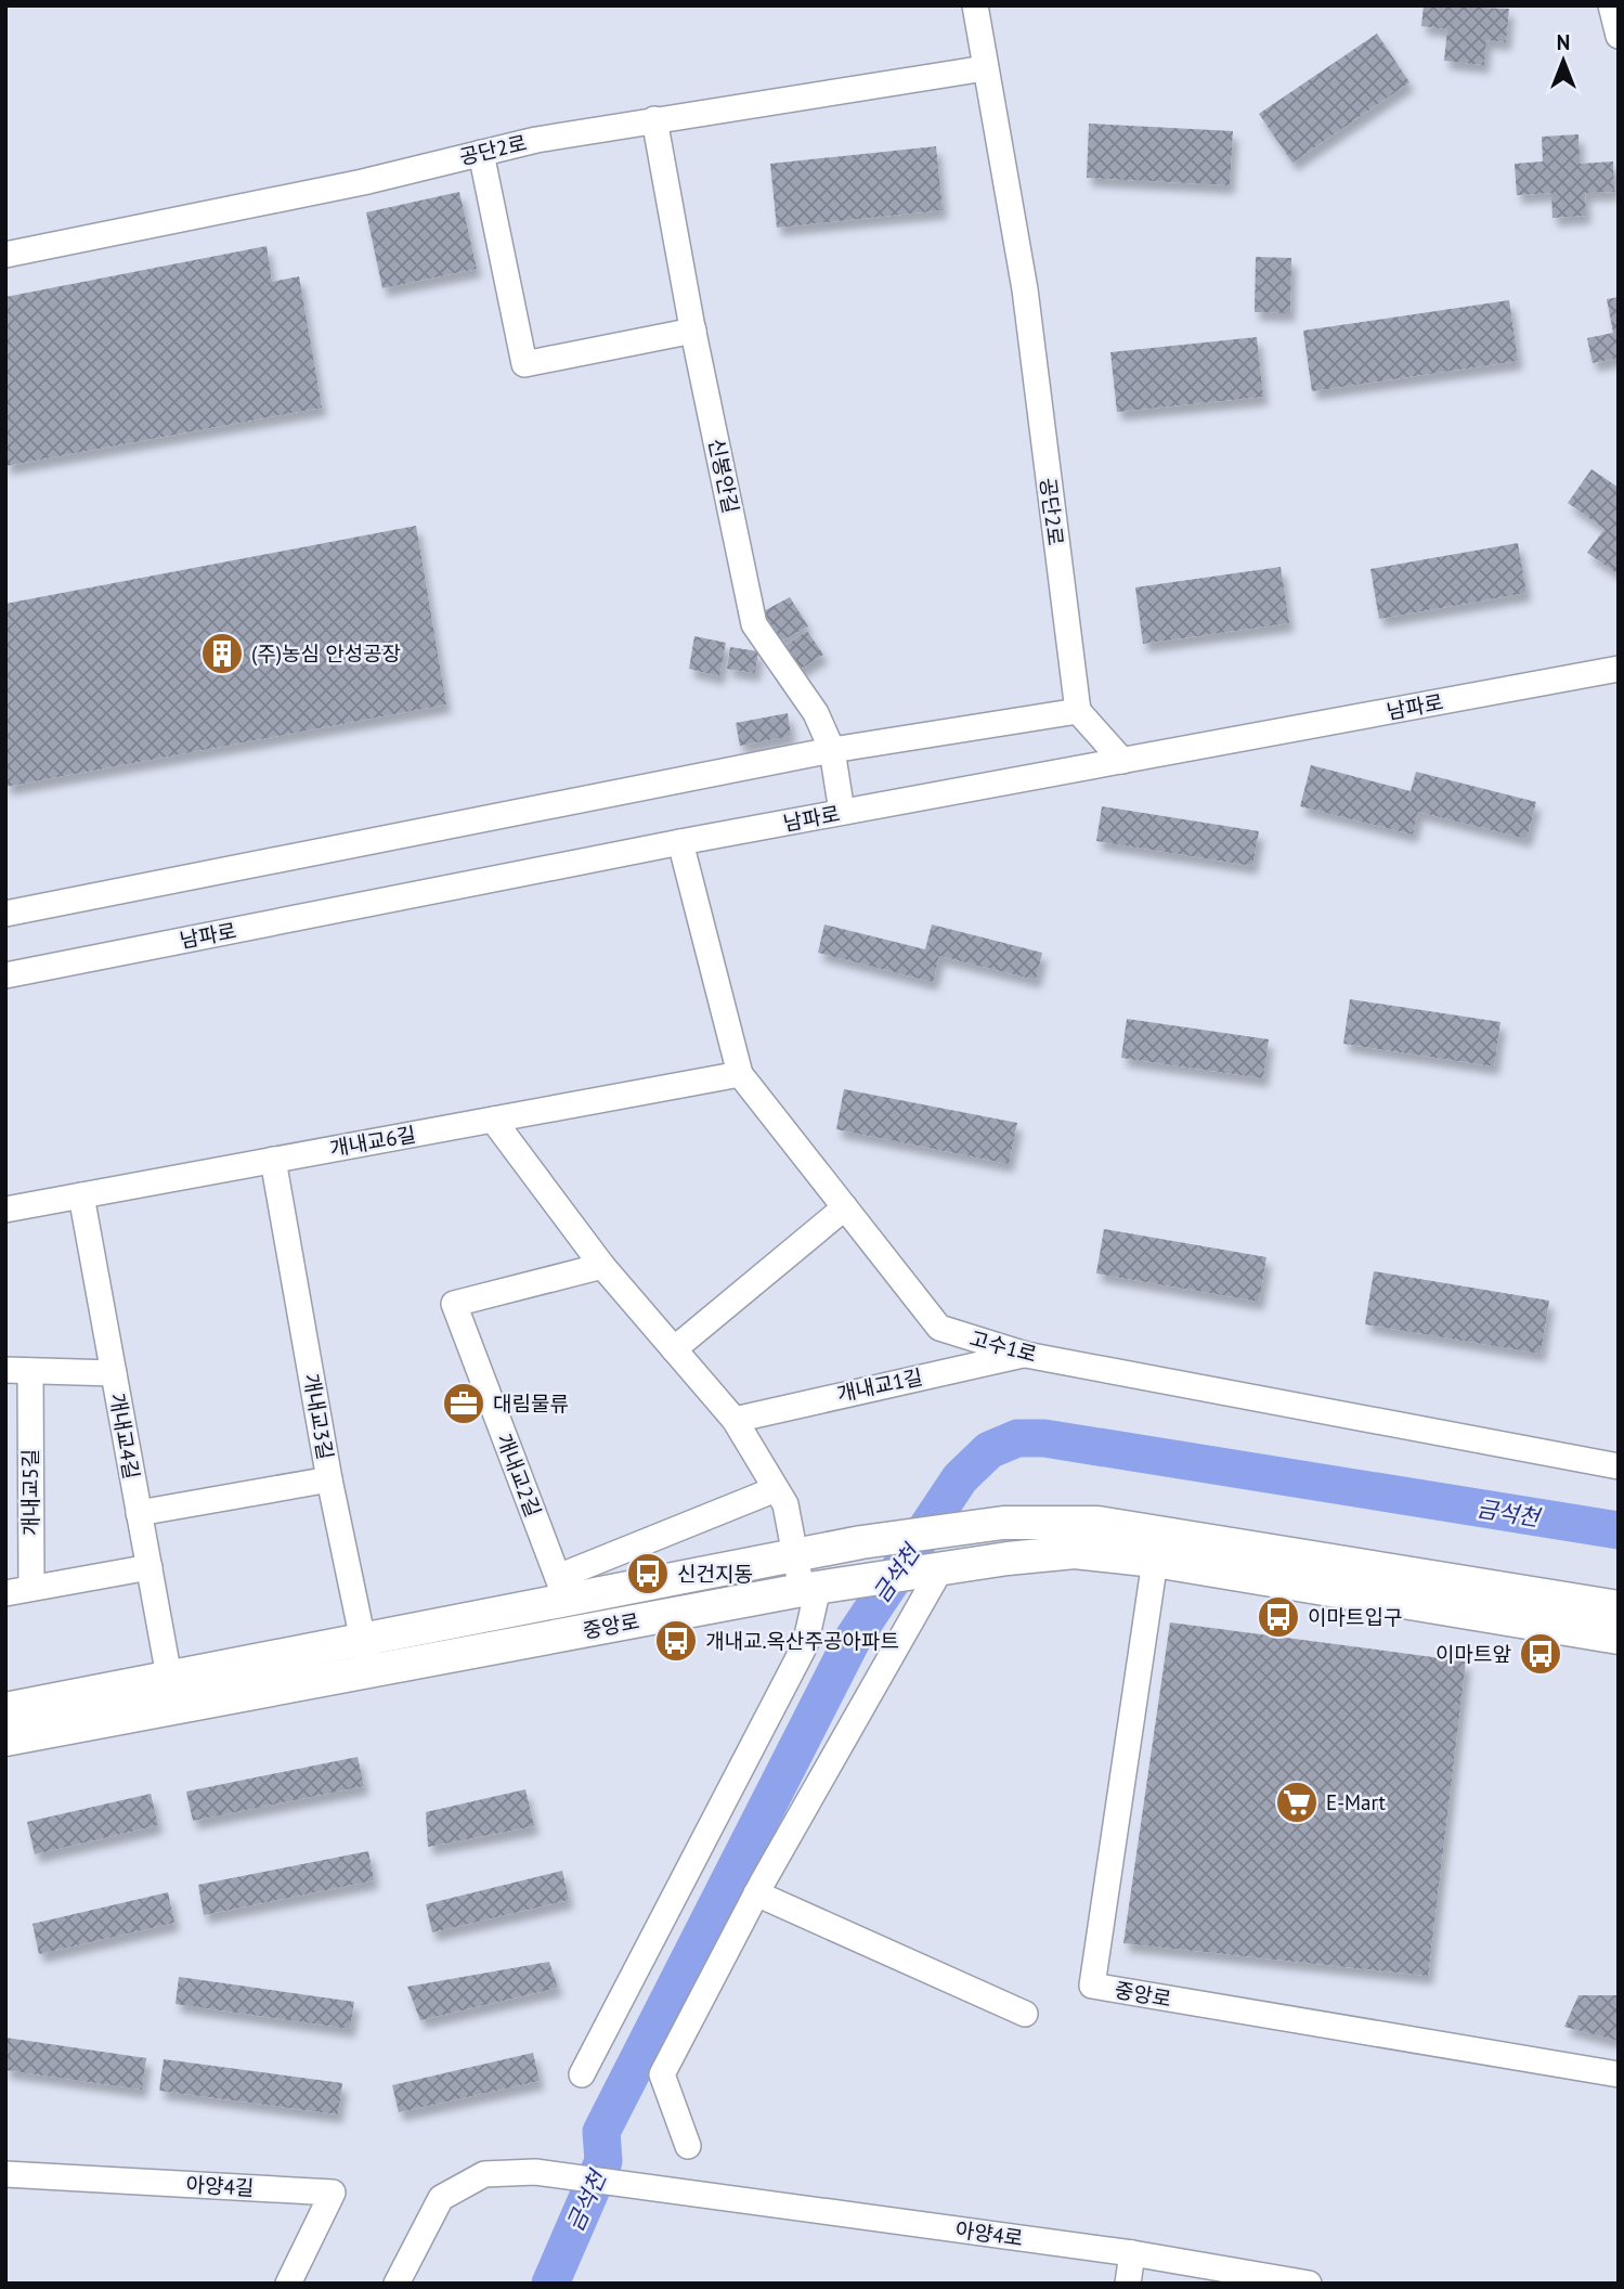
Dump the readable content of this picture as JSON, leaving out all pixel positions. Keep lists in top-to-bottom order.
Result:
{
  "streets": {
    "main road": ["중앙로"],
    "street": [
      "공단2로",
      "신봉안길",
      "남파로",
      "개내교6길",
      "고수1로",
      "개내교1길",
      "개내교3길",
      "개내교4길",
      "개내교2길",
      "개내교5길",
      "아양4길",
      "아양4로"
    ]
  },
  "crossings": [
    ["공단2로", "신봉안길"],
    ["신봉안길", "남파로"],
    ["남파로", "고수1로"],
    ["개내교6길", "고수1로"],
    ["개내교6길", "개내교3길"],
    ["개내교6길", "개내교4길"],
    ["고수1로", "개내교1길"],
    ["개내교3길", "중앙로"],
    ["개내교4길", "개내교5길"],
    ["개내교4길", "중앙로"],
    ["개내교2길", "중앙로"]
  ],
  "water": ["금석천"],
  "places": {
    "building": ["(주)농심 안성공장"],
    "office": ["대림물류"],
    "bus stop": [
      "신건지동",
      "이마트입구",
      "개내교.옥산주공아파트",
      "이마트앞"
    ],
    "supermarket": ["E-Mart"]
  },
  "north": "top"
}
